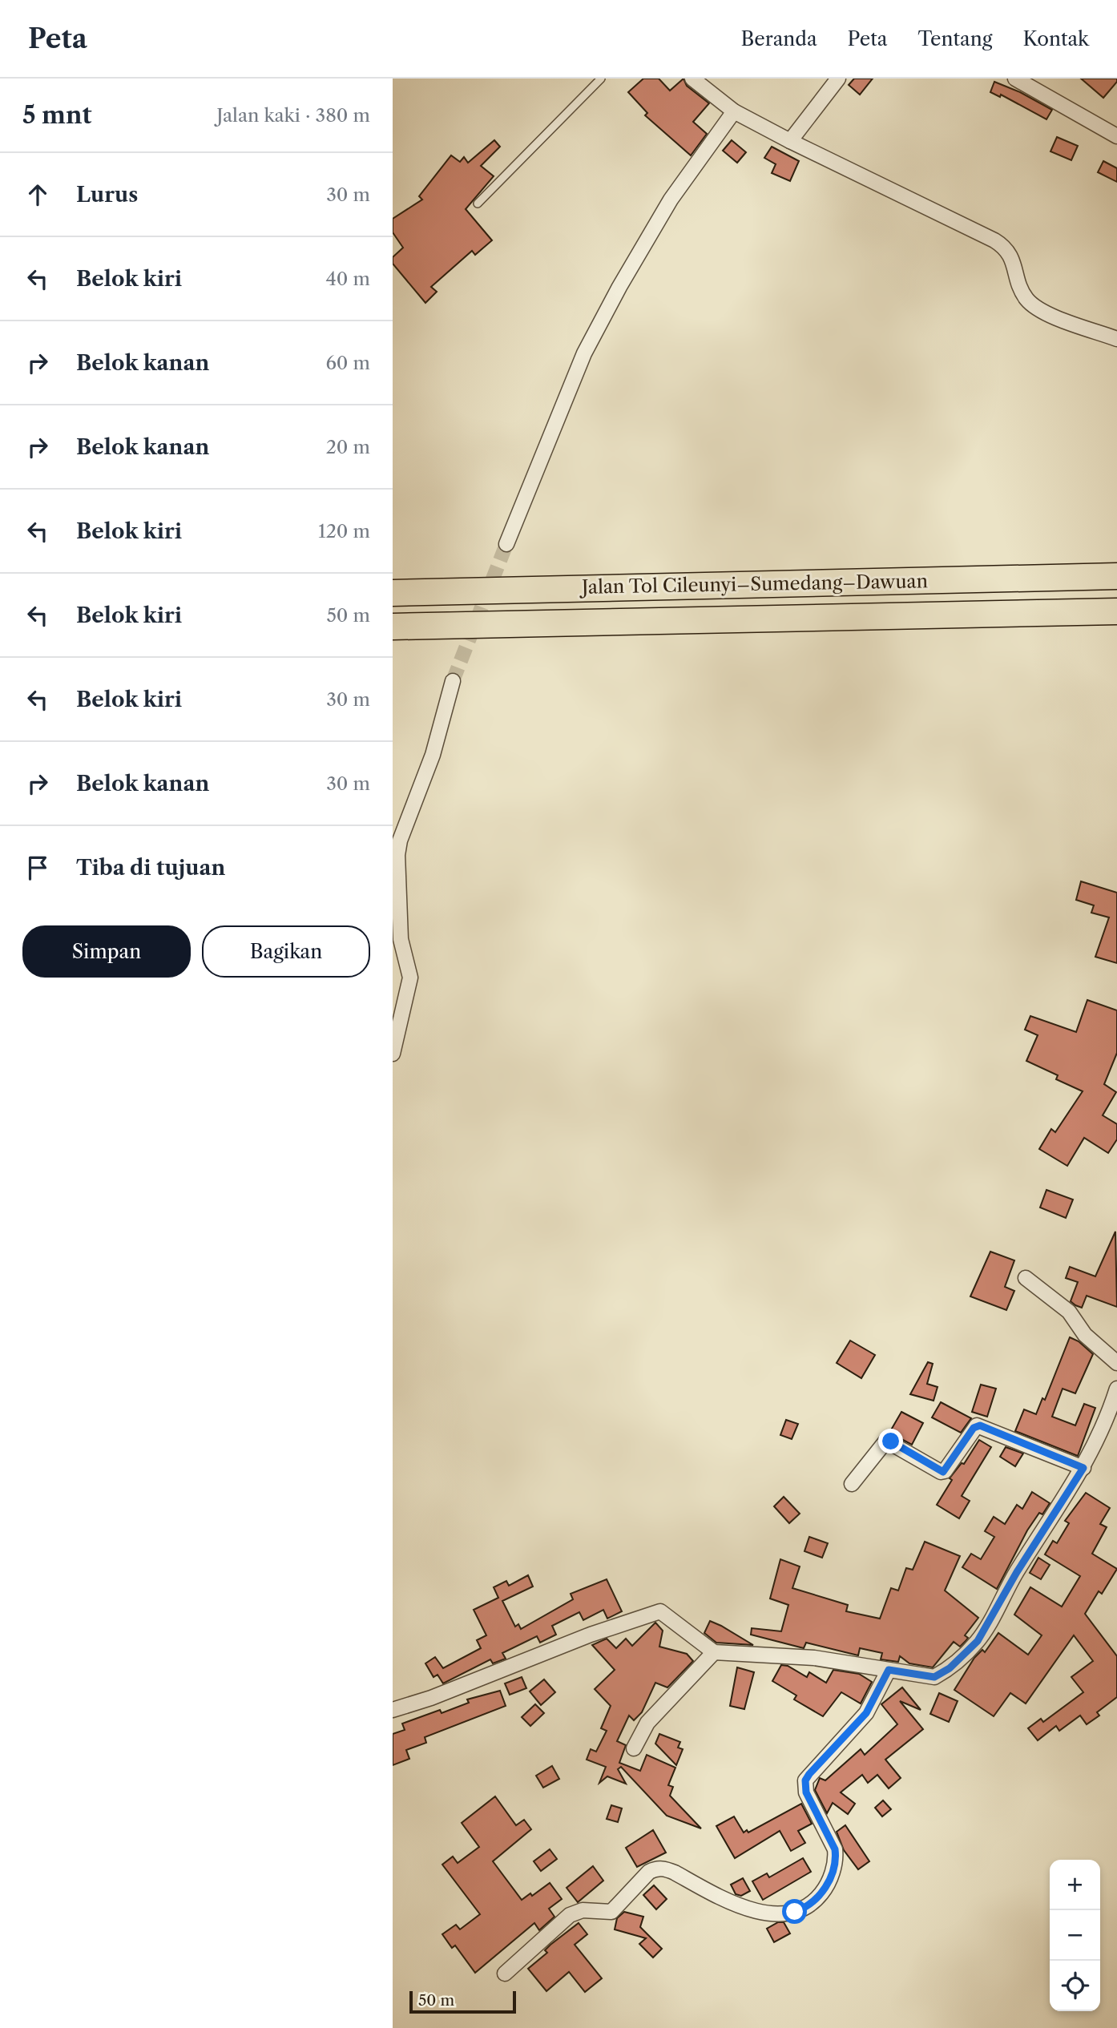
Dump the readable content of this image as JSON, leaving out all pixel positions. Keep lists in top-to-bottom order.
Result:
{
  "streets": {
    "highway": ["Jalan Tol Cileunyi–Sumedang–Dawuan"]
  },
  "scale_bar": "50 m",
  "page": {
    "header": "Peta",
    "nav": [
      "Beranda",
      "Peta",
      "Tentang",
      "Kontak"
    ],
    "heading": ["5 mnt", "Jalan kaki · 380 m"],
    "list": [
      ["Lurus", "30 m"],
      ["Belok kiri", "40 m"],
      ["Belok kanan", "60 m"],
      ["Belok kanan", "20 m"],
      ["Belok kiri", "120 m"],
      ["Belok kiri", "50 m"],
      ["Belok kiri", "30 m"],
      ["Belok kanan", "30 m"],
      "Tiba di tujuan"
    ],
    "buttons": ["Simpan", "Bagikan"],
    "map_buttons": ["+", "−"],
    "scale": "50 m"
  }
}
